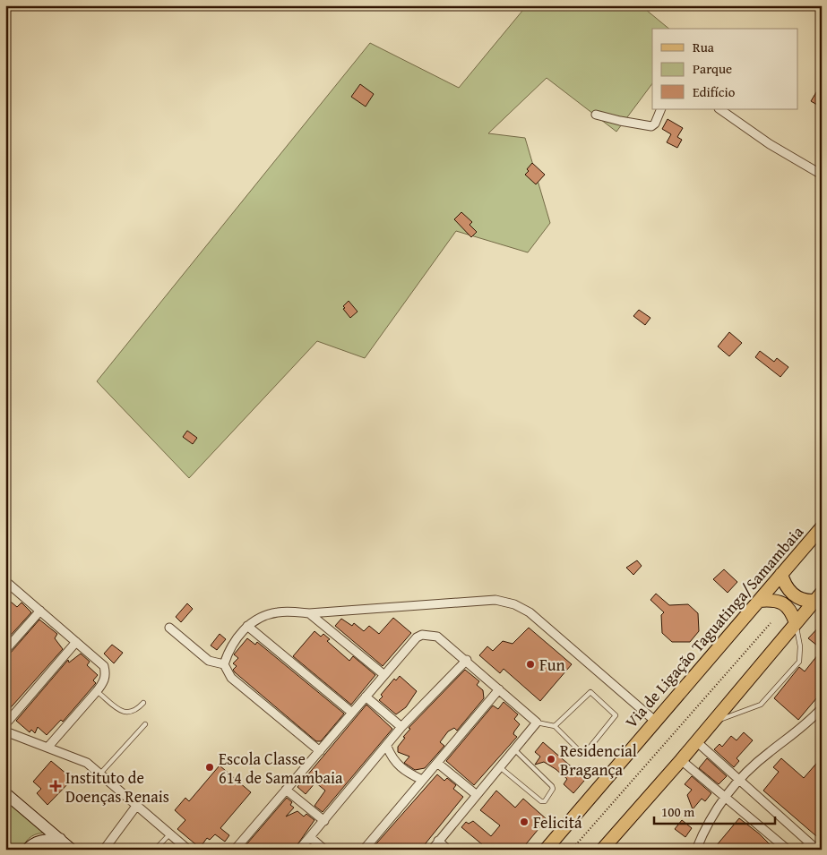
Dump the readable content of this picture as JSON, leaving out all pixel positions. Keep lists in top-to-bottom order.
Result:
{
  "streets": {
    "main road": ["Via de Ligação Taguatinga/Samambaia"]
  },
  "places": {
    "other": [
      "Fun",
      "Residencial Bragança",
      "Escola Classe 614 de Samambaia",
      "Felicitá"
    ],
    "health": ["Instituto de Doenças Renais"]
  },
  "legend": ["Rua", "Parque", "Edifício"],
  "scale_bar": "100 m"
}
